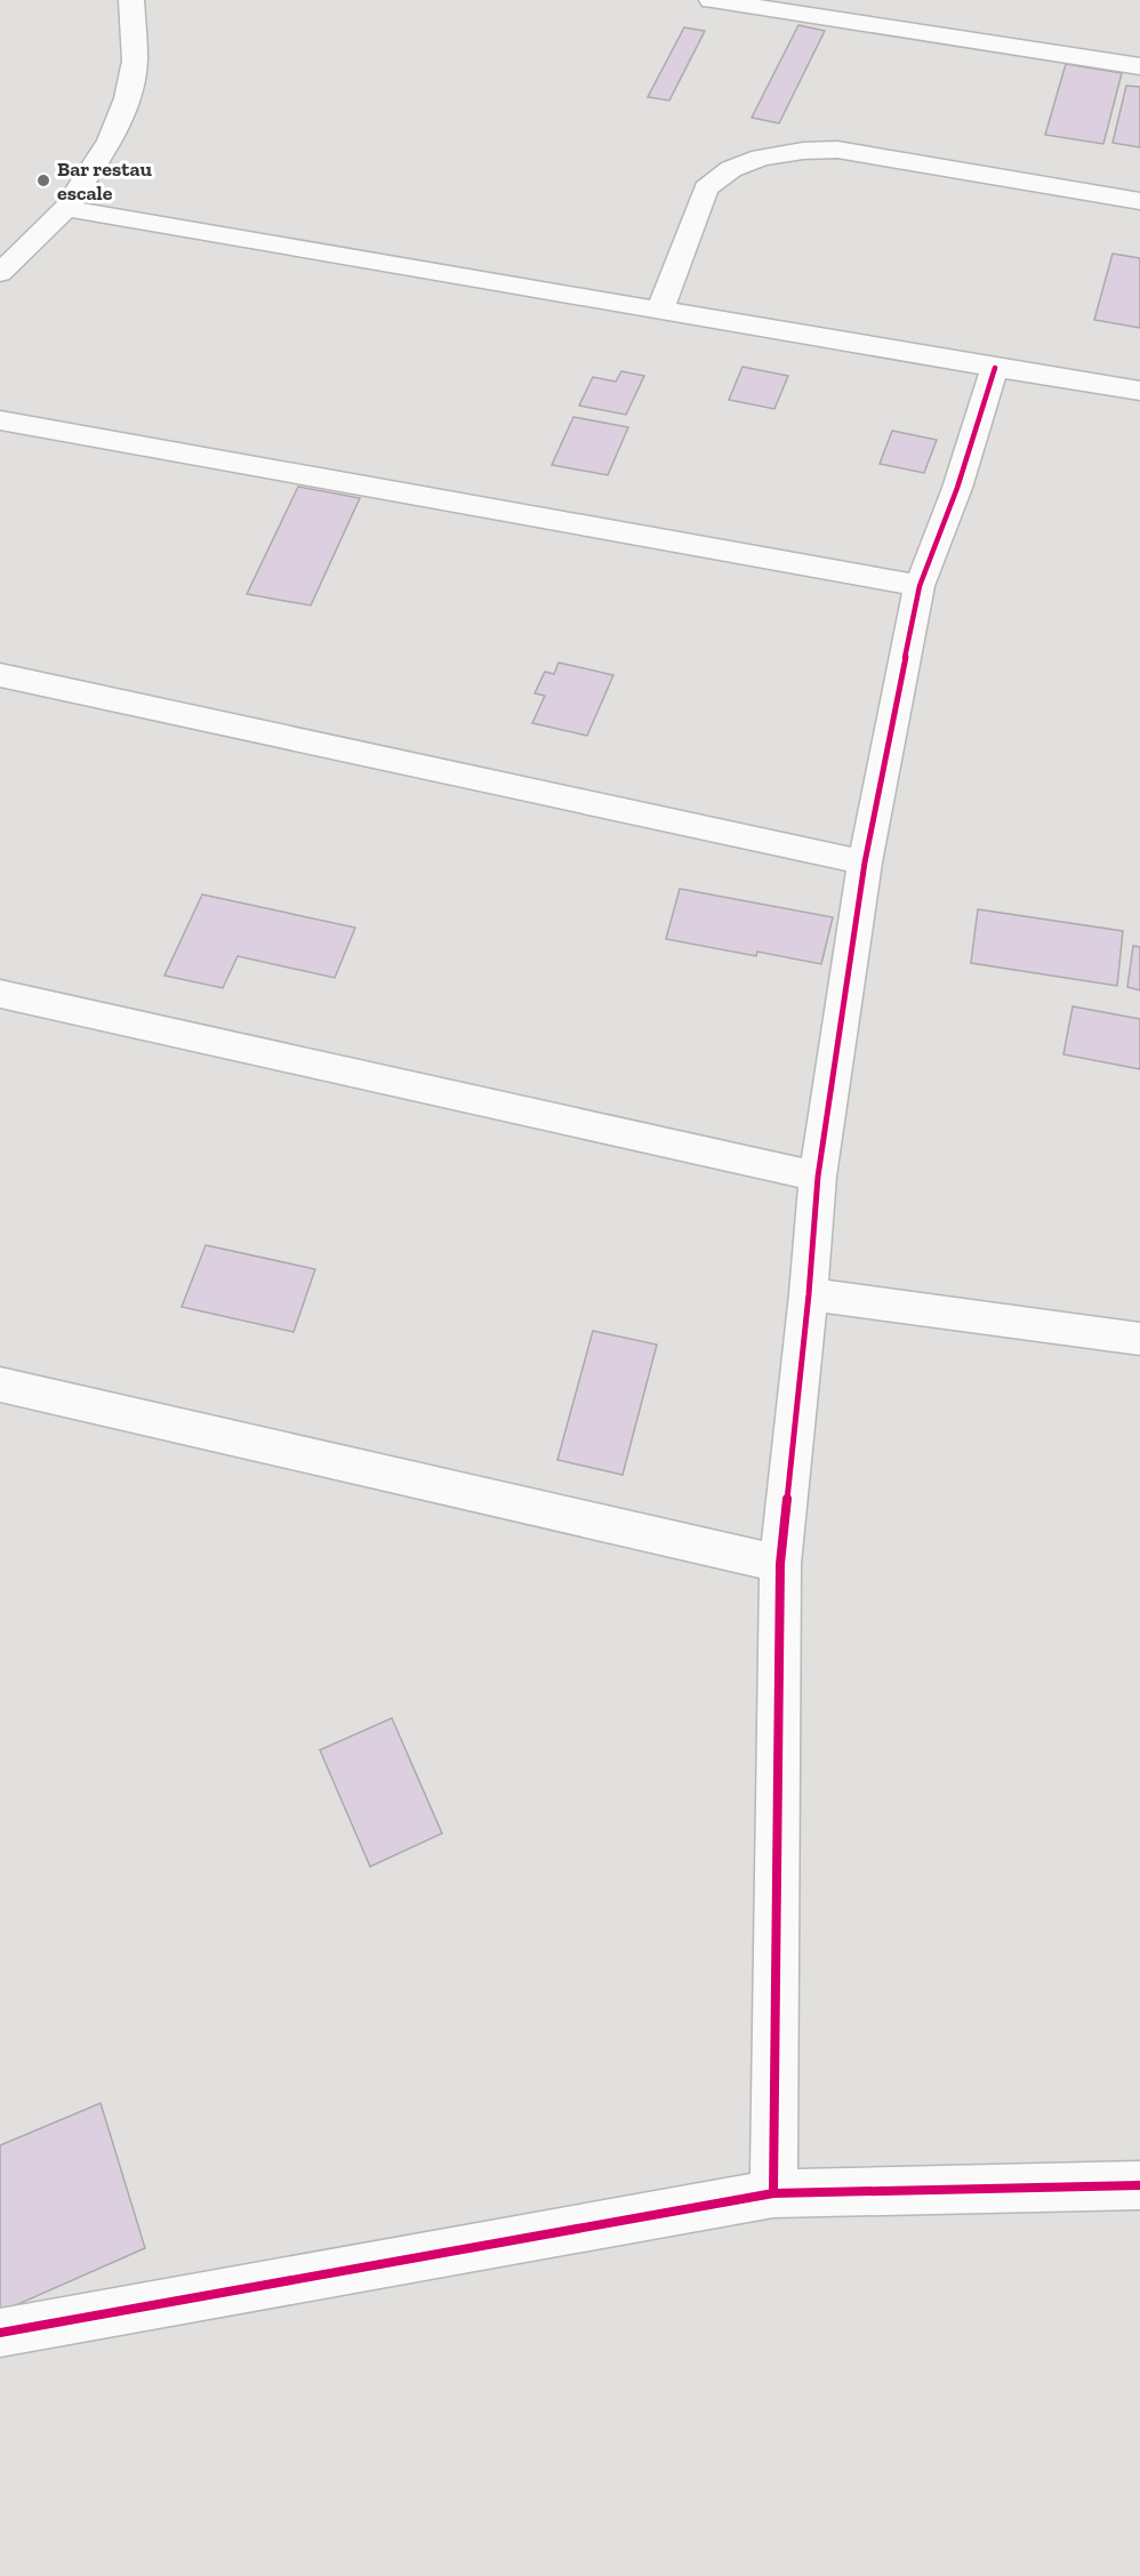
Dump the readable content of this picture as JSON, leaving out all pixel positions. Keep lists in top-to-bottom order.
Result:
{
  "places": ["Bar restau escale"]
}
